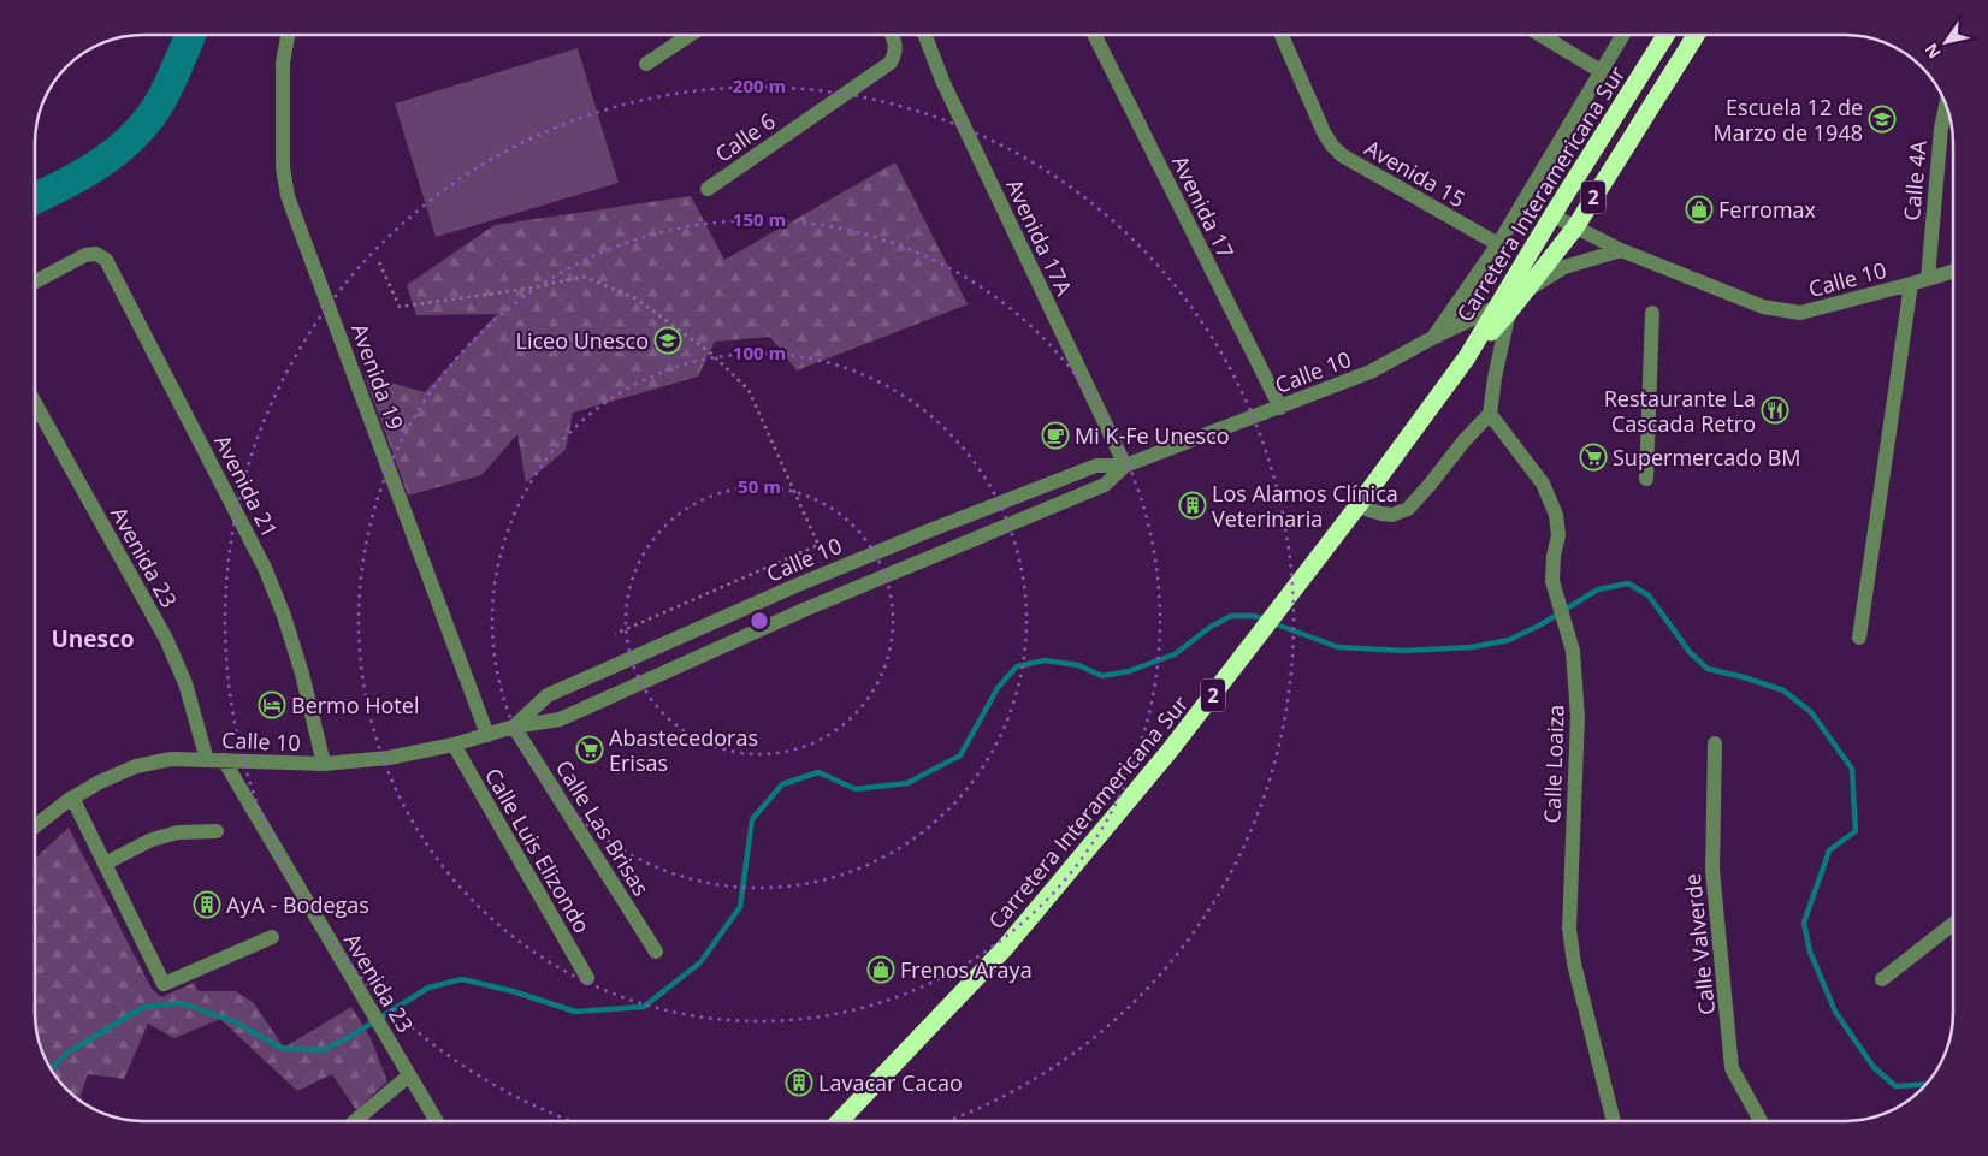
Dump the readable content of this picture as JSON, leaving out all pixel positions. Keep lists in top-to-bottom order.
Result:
{
  "streets": {
    "highway": ["Carretera Interamericana Sur", "2"],
    "street": [
      "Calle 6",
      "Avenida 15",
      "Calle 4A",
      "Avenida 17",
      "Avenida 17A",
      "Calle 10",
      "Avenida 19",
      "Avenida 21",
      "Avenida 23",
      "Calle Loaiza",
      "Calle Las Brisas",
      "Calle Luis Elizondo",
      "Calle Valverde"
    ]
  },
  "crossings": [
    ["Calle 4A", "Calle 10"],
    ["Carretera Interamericana Sur", "Calle 10"],
    ["Avenida 17", "Calle 10"],
    ["Avenida 17A", "Calle 10"],
    ["Calle 10", "Avenida 19"],
    ["Calle 10", "Avenida 21"],
    ["Calle 10", "Avenida 23"],
    ["Calle 10", "Calle Las Brisas"],
    ["Calle 10", "Calle Luis Elizondo"]
  ],
  "districts": ["Unesco"],
  "places": {
    "school or university": ["Escuela 12 de Marzo de 1948", "Liceo Unesco"],
    "shop": ["Ferromax", "Frenos Araya"],
    "restaurant": ["Restaurante La Cascada Retro"],
    "cafe": ["Mi K-Fe Unesco"],
    "supermarket": ["Supermercado BM", "Abastecedoras Erisas"],
    "building": ["Los Alamos Clínica Veterinaria", "AyA - Bodegas", "Lavacar Cacao"],
    "hotel": ["Bermo Hotel"]
  },
  "north": "bottom left",
  "rings": [
    "200 m",
    "150 m",
    "100 m",
    "50 m"
  ]
}
